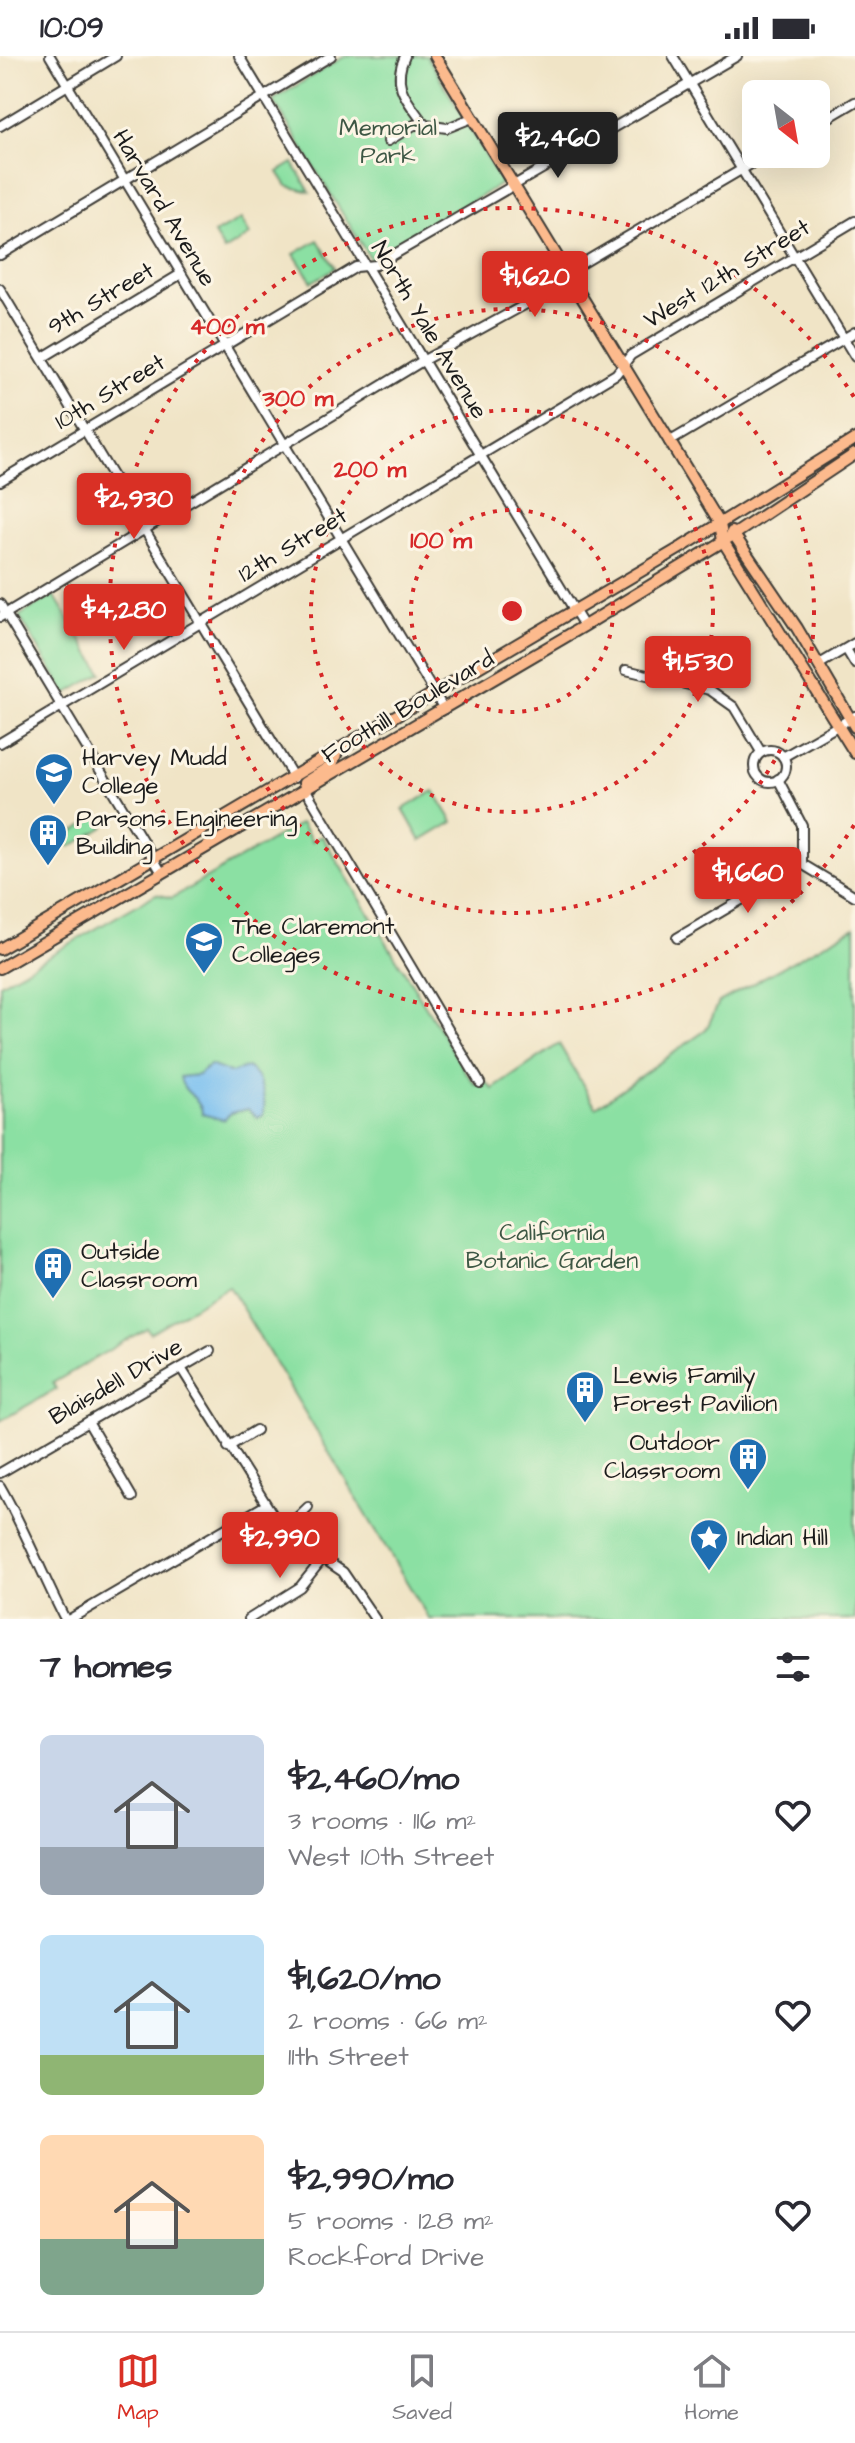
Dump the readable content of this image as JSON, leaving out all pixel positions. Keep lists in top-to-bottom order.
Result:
{
  "streets": {
    "main road": ["Foothill Boulevard"],
    "street": [
      "Harvard Avenue",
      "West 12th Street",
      "9th Street",
      "North Yale Avenue",
      "10th Street",
      "12th Street",
      "Blaisdell Drive"
    ]
  },
  "crossings": [
    ["Harvard Avenue", "9th Street"],
    ["Harvard Avenue", "10th Street"],
    ["Harvard Avenue", "12th Street"],
    ["Harvard Avenue", "Foothill Boulevard"],
    ["West 12th Street", "12th Street"],
    ["North Yale Avenue", "10th Street"],
    ["North Yale Avenue", "12th Street"],
    ["North Yale Avenue", "Foothill Boulevard"]
  ],
  "parks": ["Memorial Park", "California Botanic Garden"],
  "places": {
    "school or university": ["Harvey Mudd College", "The Claremont Colleges"],
    "building": [
      "Parsons Engineering Building",
      "Outside Classroom",
      "Lewis Family Forest Pavilion",
      "Outdoor Classroom"
    ],
    "place": ["Indian Hill"]
  },
  "north": "bottom right",
  "page": {
    "status": "10:09",
    "price": [
      "$2,460",
      "$1,620",
      "$2,930",
      "$4,280",
      "$1,530",
      "$1,660",
      "$2,990"
    ],
    "heading": "7 homes",
    "list": [
      {
        "name": "$2,460/mo",
        "note": "3 rooms · 116 m² · West 10th Street"
      },
      {
        "name": "$1,620/mo",
        "note": "2 rooms · 66 m² · 11th Street"
      },
      {
        "name": "$2,990/mo",
        "note": "5 rooms · 128 m² · Rockford Drive"
      }
    ],
    "tabs": ["Map", "Saved", "Home"]
  },
  "rings": [
    "400 m",
    "300 m",
    "200 m",
    "100 m"
  ]
}
